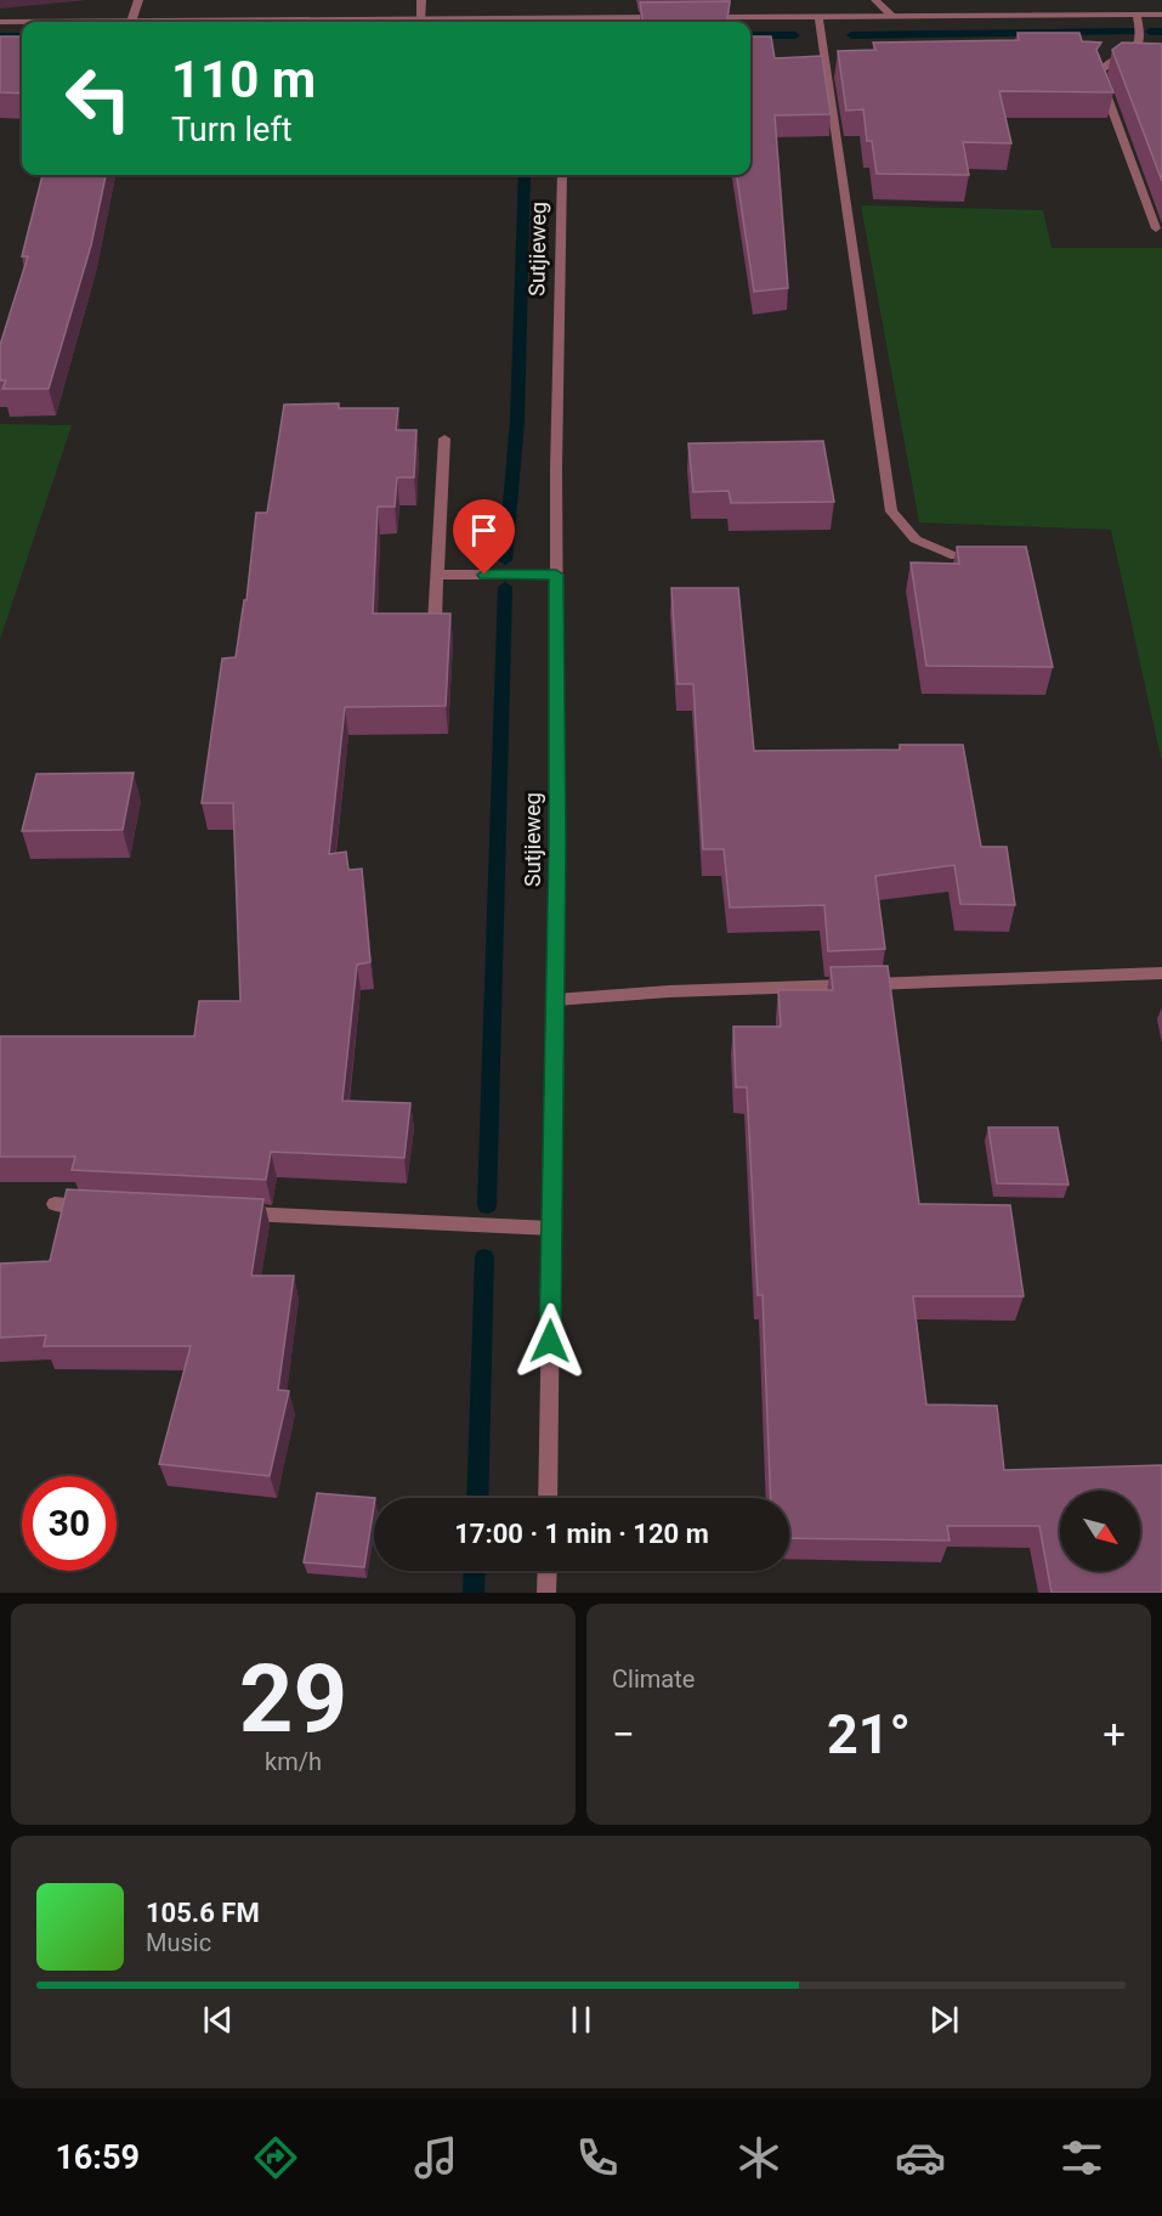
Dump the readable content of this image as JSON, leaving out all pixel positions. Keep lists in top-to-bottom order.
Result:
{
  "streets": {
    "street": ["Sutjieweg"]
  },
  "north": "bottom right",
  "page": {
    "turn": ["110 m", "Turn left"],
    "limit": "30",
    "trip": "17:00 · 1 min · 120 m",
    "tile": [
      ["29", "km/h"],
      "Climate"
    ],
    "heat": ["−", "21°", "+"],
    "song": ["105.6 FM", "Music"],
    "tabs": "16:59"
  }
}
